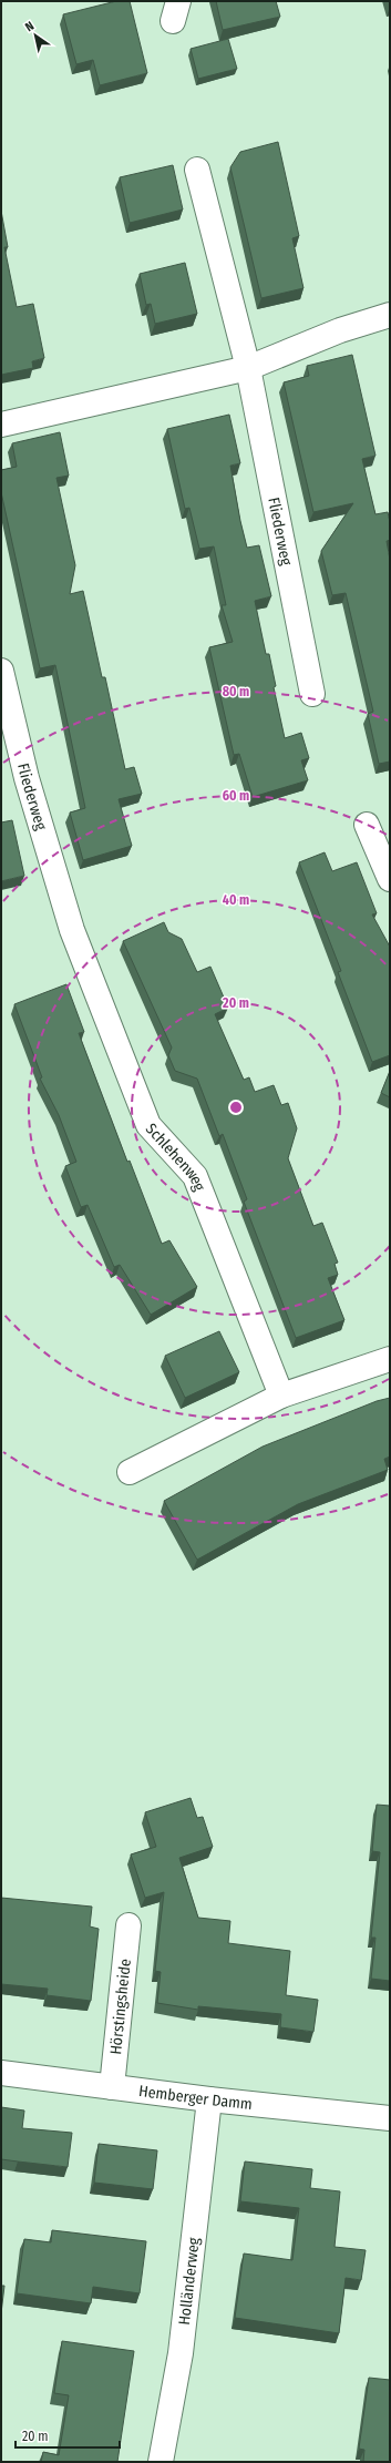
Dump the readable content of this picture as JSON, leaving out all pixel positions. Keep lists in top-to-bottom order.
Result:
{
  "streets": {
    "street": [
      "Fliederweg",
      "Schlehenweg",
      "Hörstingsheide",
      "Hemberger Damm",
      "Holländerweg"
    ]
  },
  "crossings": [
    ["Fliederweg", "Schlehenweg"],
    ["Hörstingsheide", "Hemberger Damm"],
    ["Hemberger Damm", "Holländerweg"]
  ],
  "scale_bar": "20 m",
  "north": "top left",
  "rings": [
    "80 m",
    "60 m",
    "40 m",
    "20 m"
  ]
}
